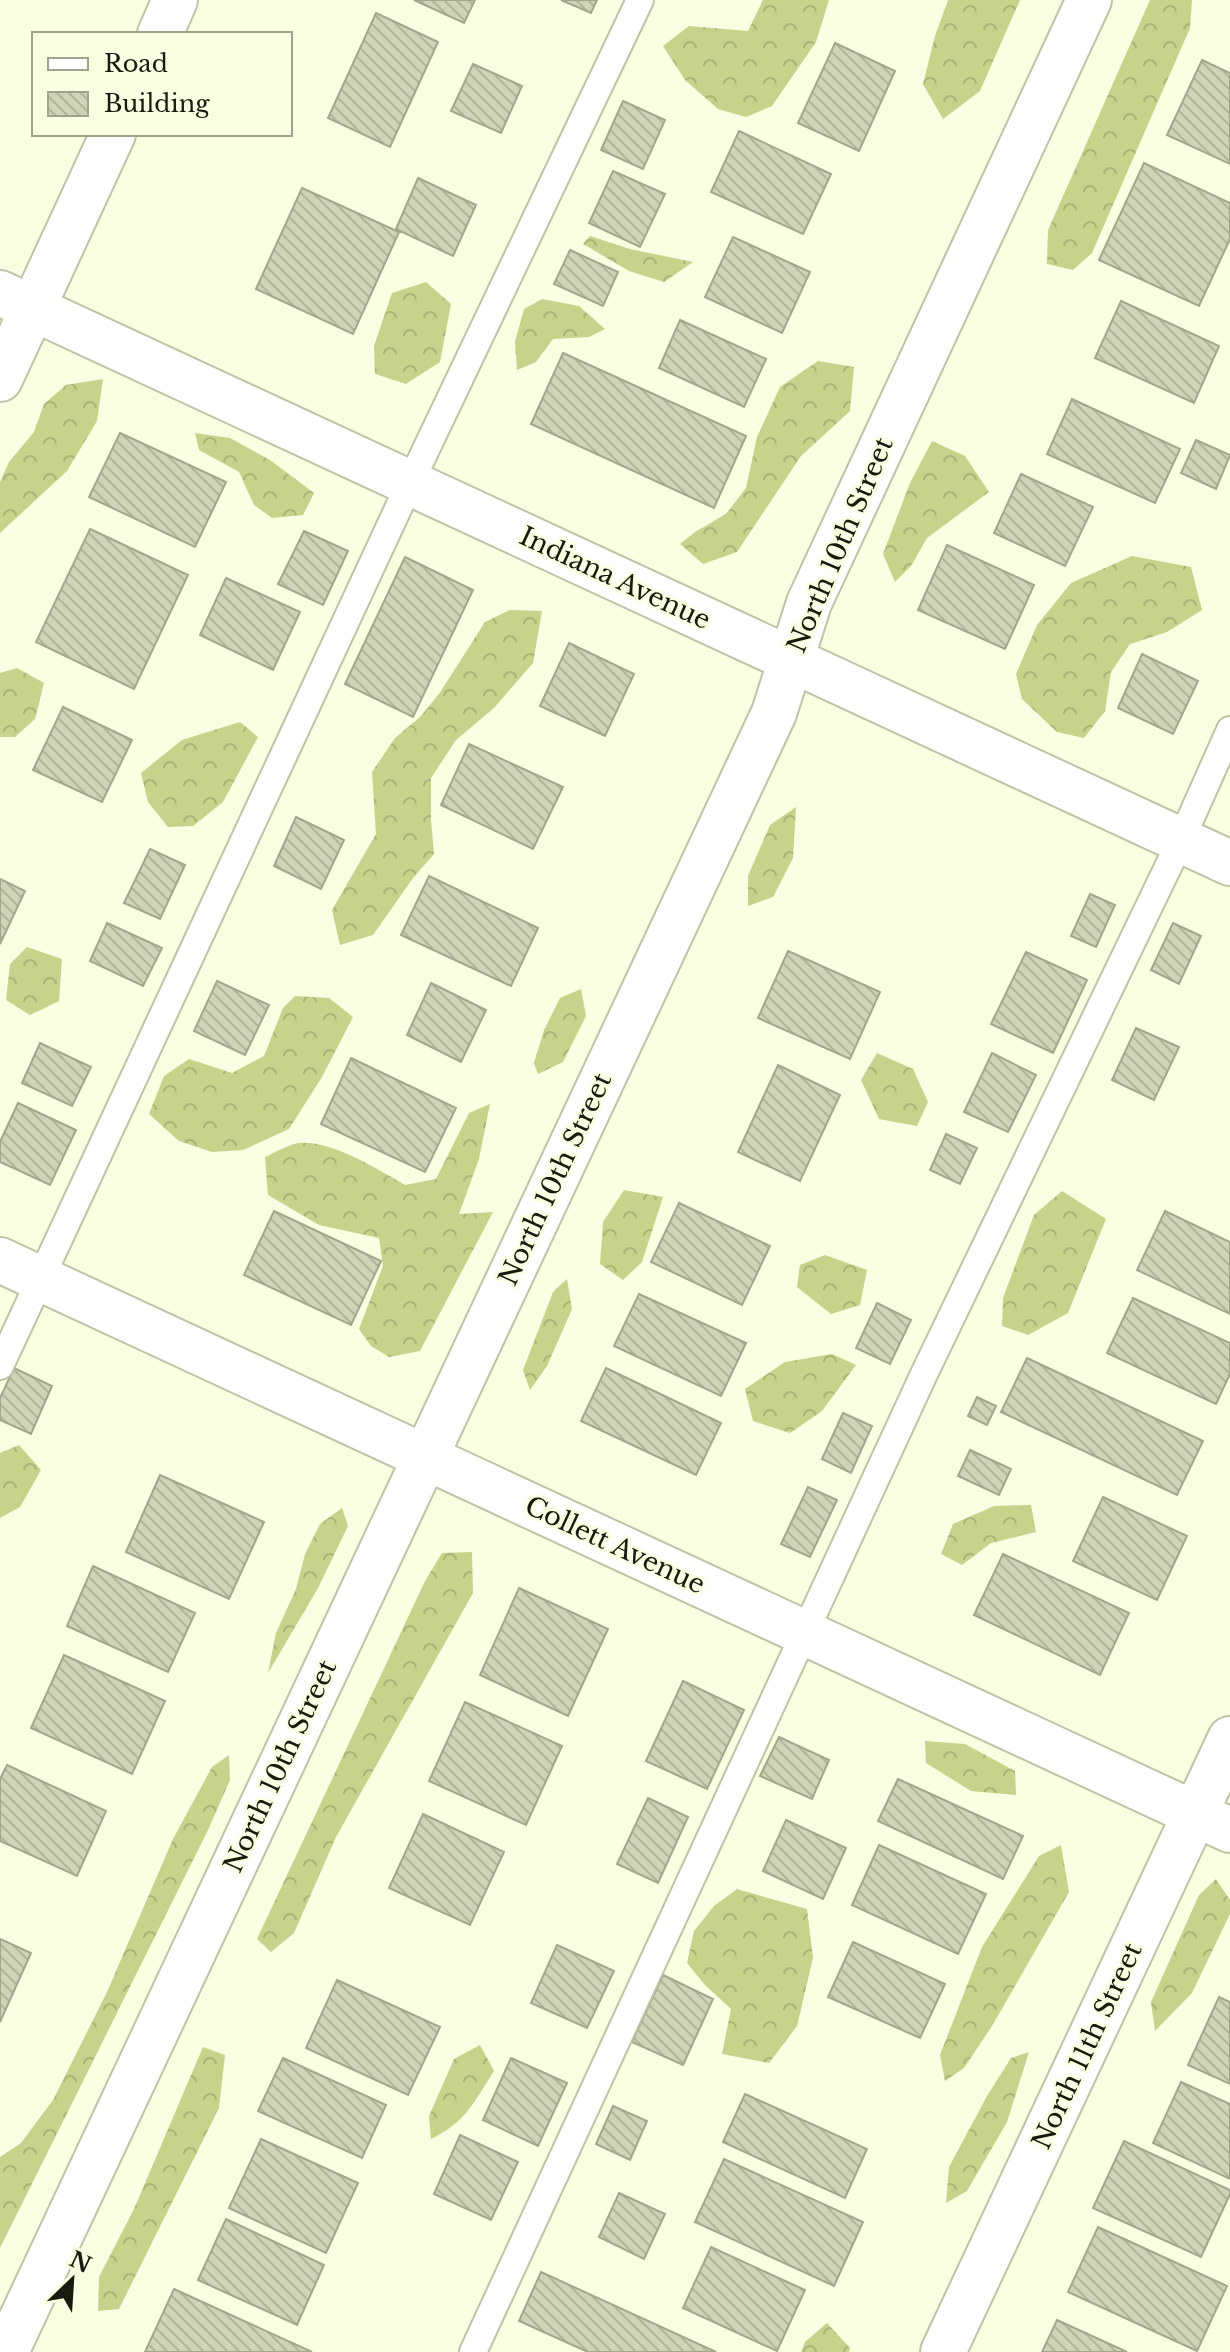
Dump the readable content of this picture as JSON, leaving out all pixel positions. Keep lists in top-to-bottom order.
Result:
{
  "streets": {
    "street": [
      "North 10th Street",
      "Indiana Avenue",
      "Collett Avenue",
      "North 11th Street"
    ]
  },
  "crossings": [
    ["North 10th Street", "Indiana Avenue"],
    ["North 10th Street", "Collett Avenue"],
    ["Collett Avenue", "North 11th Street"]
  ],
  "legend": ["Road", "Building"],
  "north": "top right"
}
